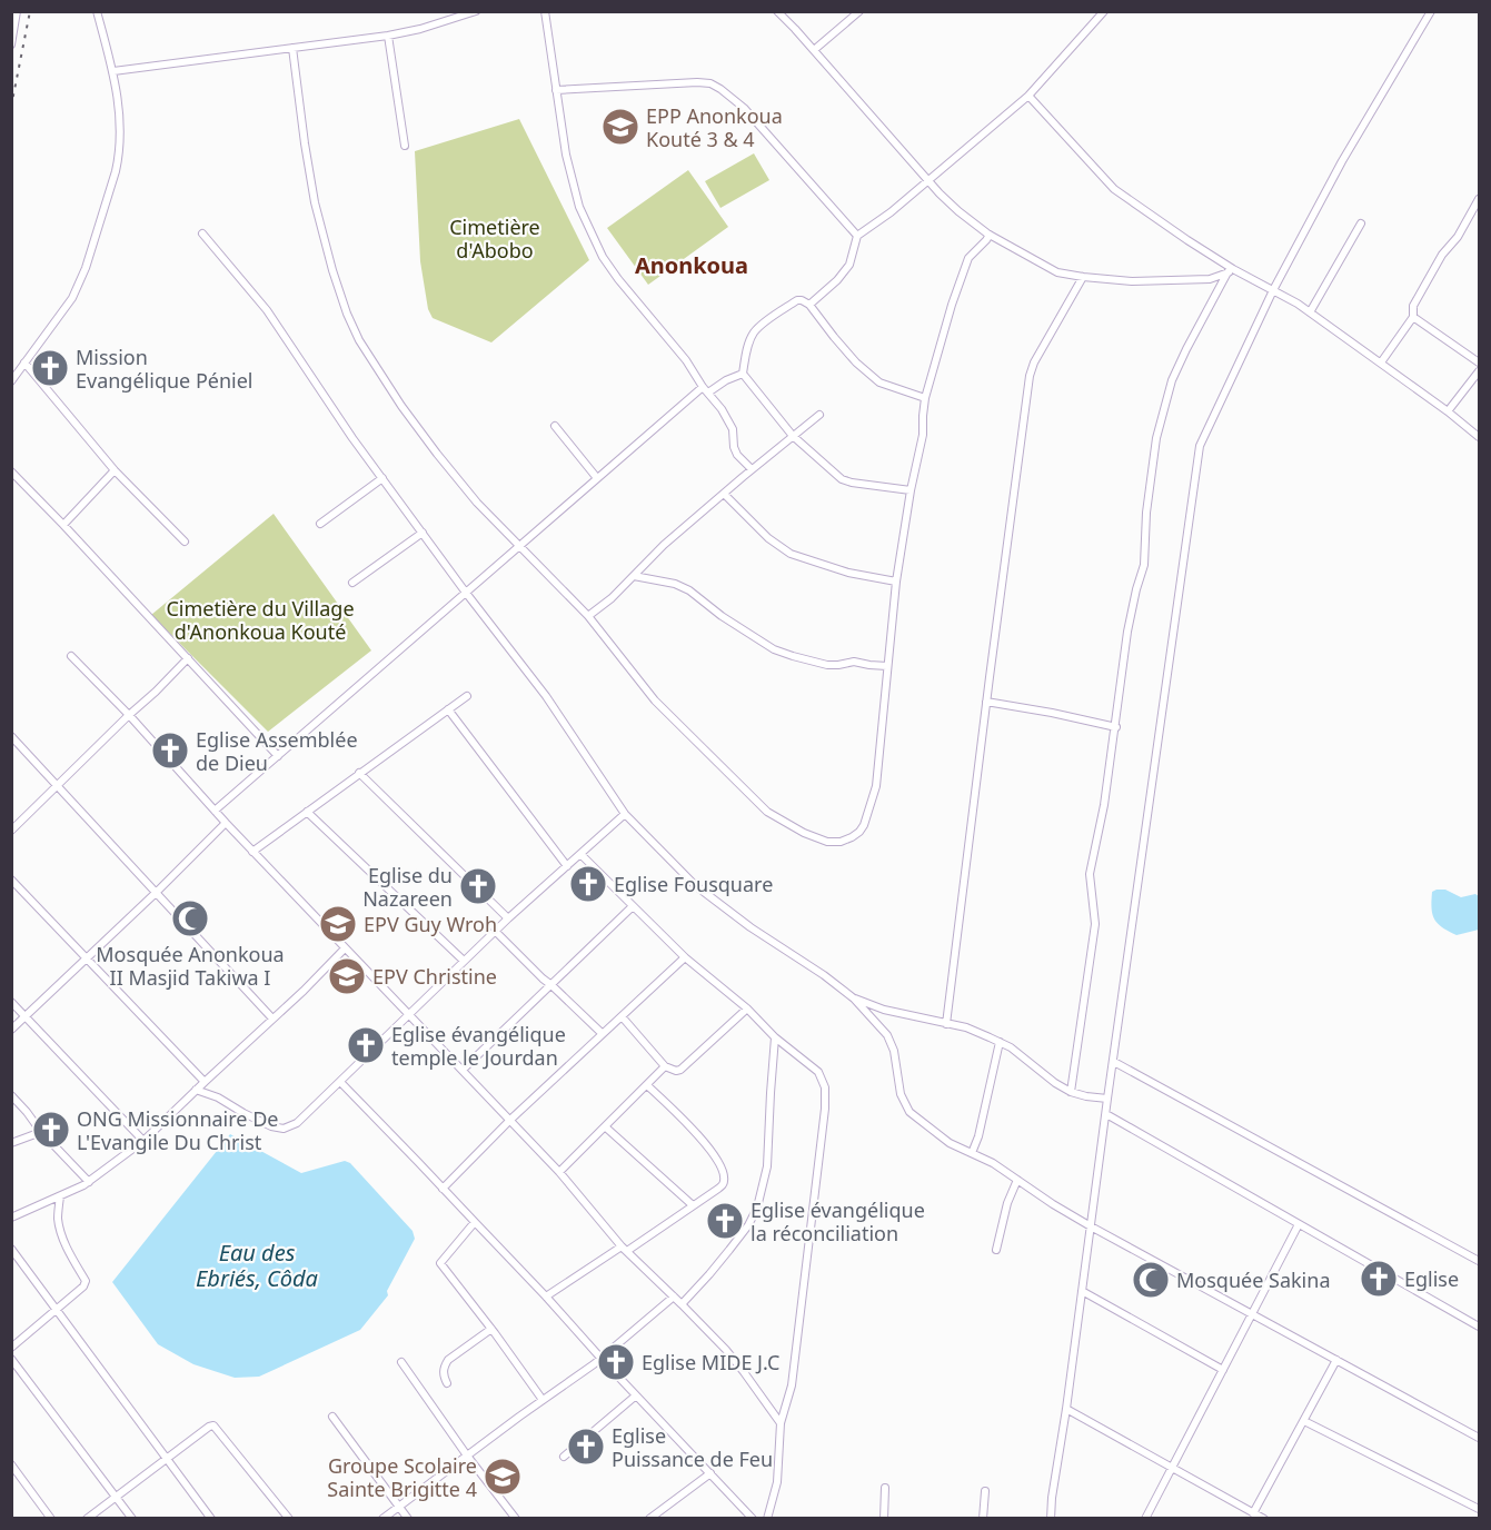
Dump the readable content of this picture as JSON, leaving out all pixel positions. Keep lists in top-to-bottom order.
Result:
{
  "districts": ["Anonkoua"],
  "water": ["Eau des Ebriés, Côda"],
  "parks": ["Cimetière d'Abobo", "Cimetière du Village d'Anonkoua Kouté"],
  "places": {
    "school or university": [
      "EPP Anonkoua Kouté 3 & 4",
      "EPV Guy Wroh",
      "EPV Christine",
      "Groupe Scolaire Sainte Brigitte 4"
    ],
    "church": [
      "Mission Evangélique Péniel",
      "Eglise Assemblée de Dieu",
      "Eglise Fousquare",
      "Eglise du Nazareen",
      "Eglise évangélique temple le Jourdan",
      "ONG Missionnaire De L'Evangile Du Christ",
      "Eglise évangélique la réconciliation",
      "Eglise",
      "Eglise MIDE J.C",
      "Eglise Puissance de Feu"
    ],
    "mosque": ["Mosquée Anonkoua II Masjid Takiwa I", "Mosquée Sakina"]
  }
}
